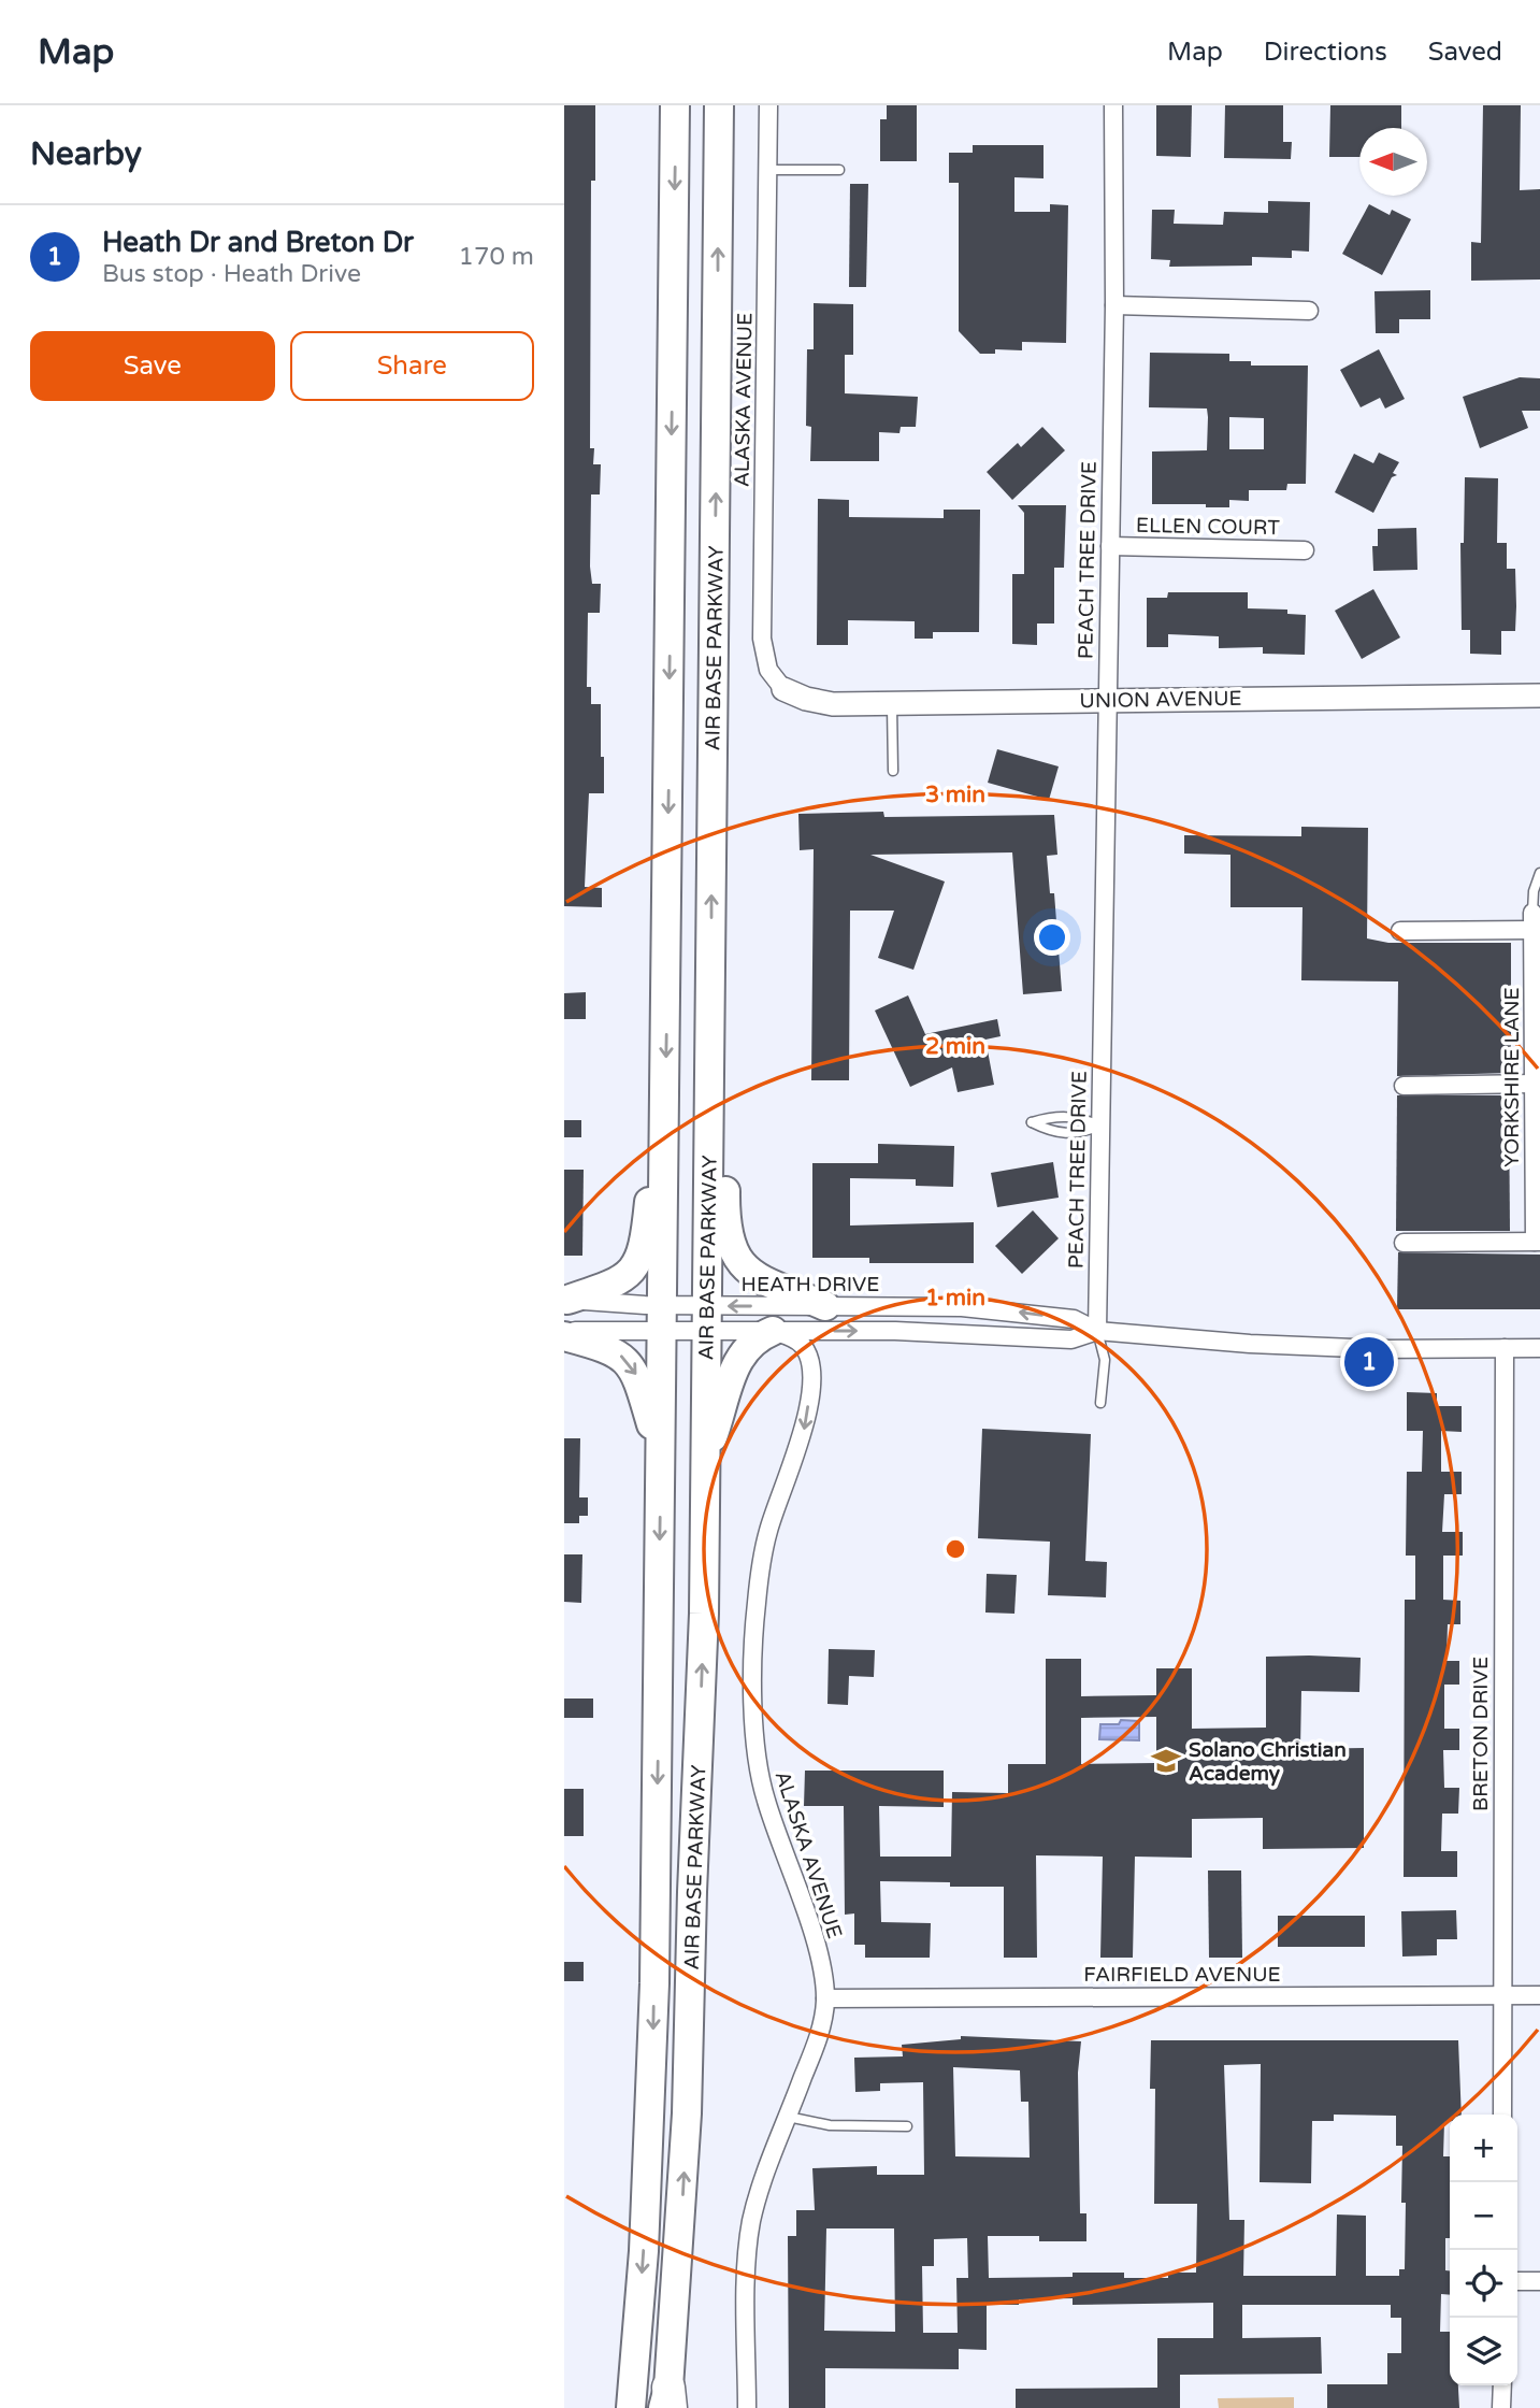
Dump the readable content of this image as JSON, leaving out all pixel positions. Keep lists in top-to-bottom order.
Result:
{
  "streets": {
    "main road": ["AIR BASE PARKWAY"],
    "street": [
      "ALASKA AVENUE",
      "ELLEN COURT",
      "PEACH TREE DRIVE",
      "UNION AVENUE",
      "YORKSHIRE LANE",
      "HEATH DRIVE",
      "BRETON DRIVE",
      "FAIRFIELD AVENUE"
    ]
  },
  "crossings": [
    ["ALASKA AVENUE", "UNION AVENUE"],
    ["ALASKA AVENUE", "HEATH DRIVE"],
    ["ALASKA AVENUE", "FAIRFIELD AVENUE"],
    ["ELLEN COURT", "PEACH TREE DRIVE"],
    ["PEACH TREE DRIVE", "UNION AVENUE"],
    ["PEACH TREE DRIVE", "HEATH DRIVE"],
    ["AIR BASE PARKWAY", "HEATH DRIVE"],
    ["HEATH DRIVE", "BRETON DRIVE"],
    ["BRETON DRIVE", "FAIRFIELD AVENUE"]
  ],
  "one_way": ["ALASKA AVENUE"],
  "places": {
    "school or university": ["Solano Christian Academy"]
  },
  "north": "left",
  "page": {
    "header": "Map",
    "nav": ["Map", "Directions", "Saved"],
    "heading": "Nearby",
    "list": [
      {
        "mark": "1",
        "name": "Heath Dr and Breton Dr",
        "note": "Bus stop · Heath Drive",
        "value": "170 m"
      }
    ],
    "buttons": ["Save", "Share"],
    "pins": "1",
    "map_buttons": ["+", "−"]
  },
  "rings": ["3 min", "2 min", "1 min"]
}
